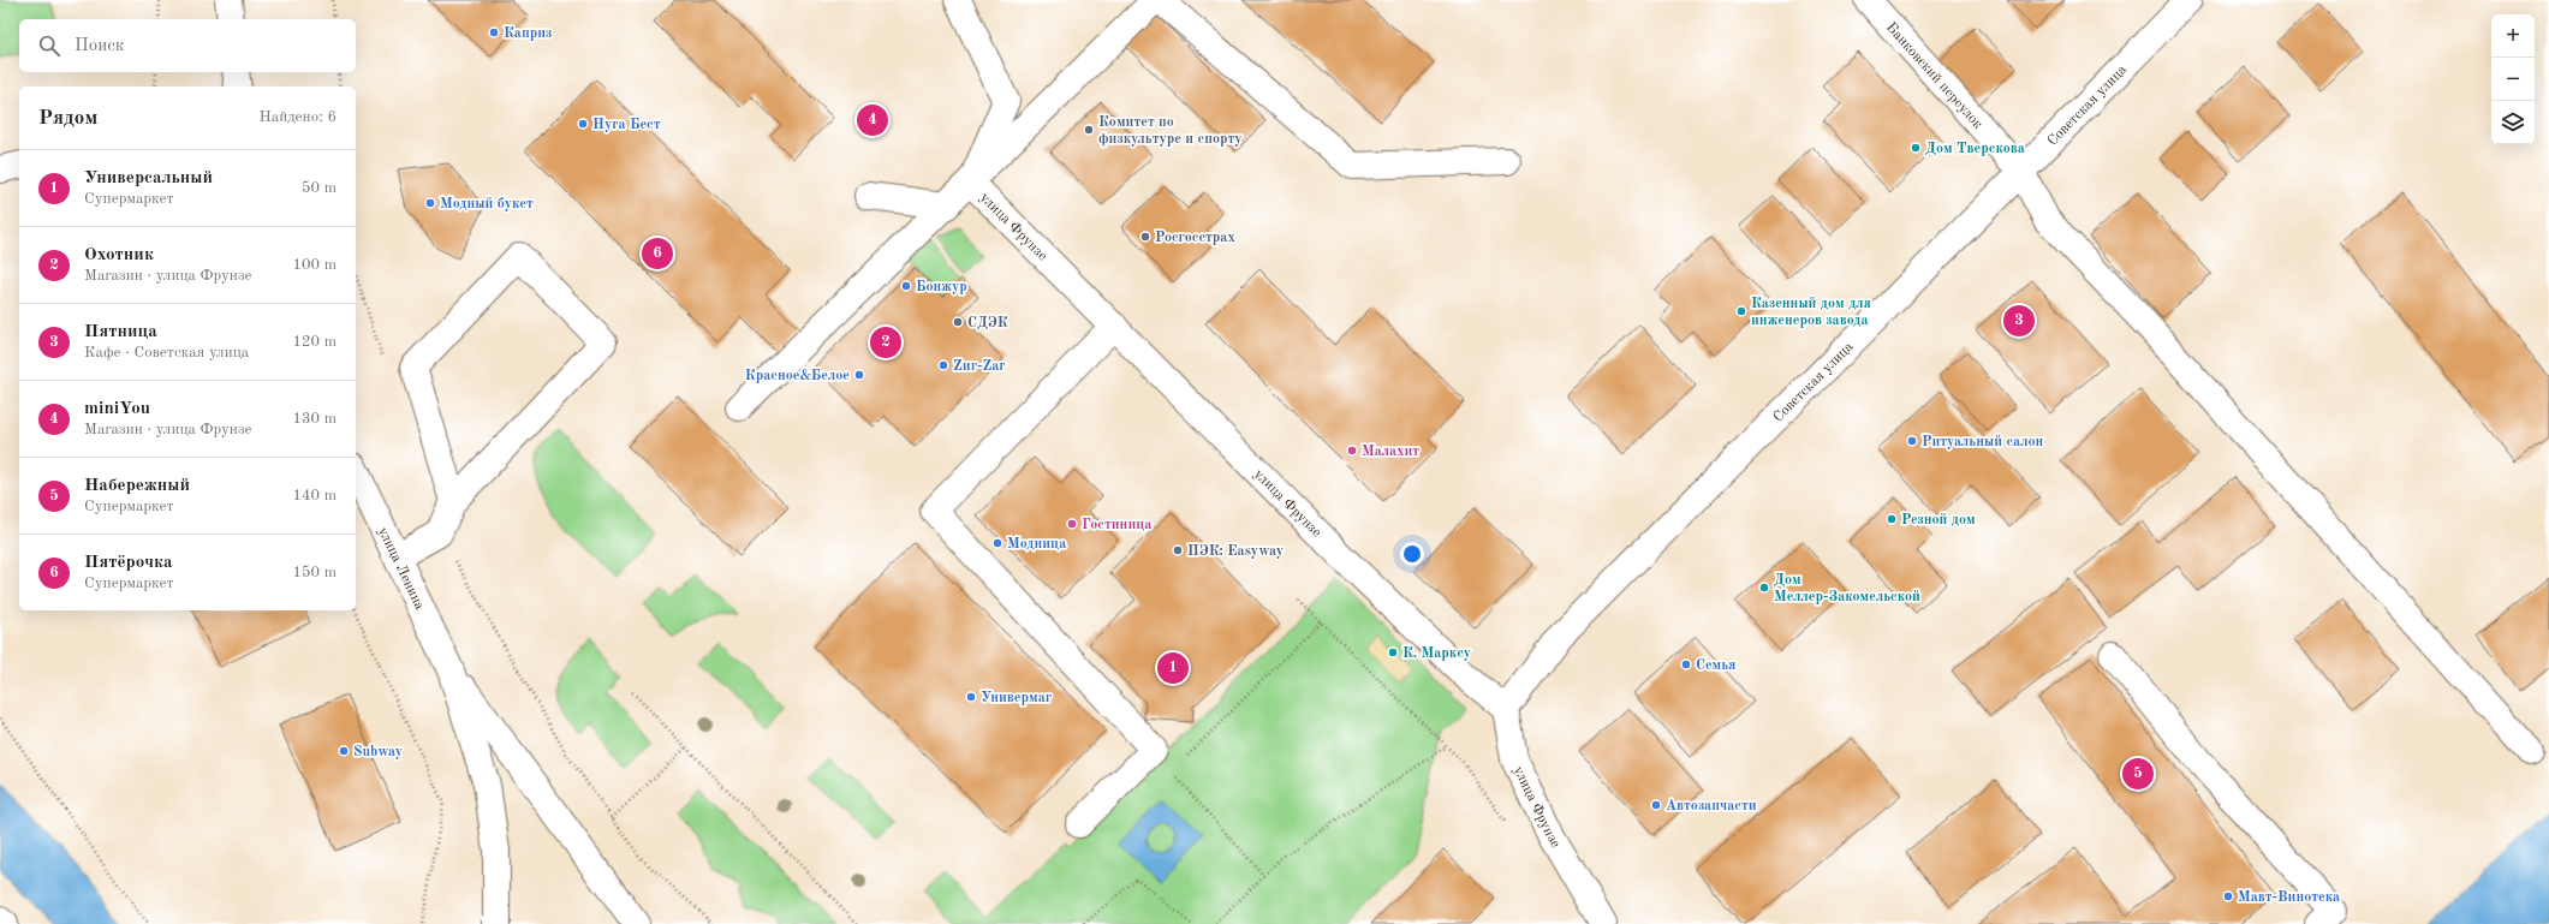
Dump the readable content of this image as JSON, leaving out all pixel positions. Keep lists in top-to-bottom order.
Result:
{
  "streets": {
    "street": [
      "Банковский переулок",
      "Советская улица",
      "улица Фрунзе",
      "улица Ленина"
    ]
  },
  "crossings": [
    ["Банковский переулок", "Советская улица"],
    ["Советская улица", "улица Фрунзе"]
  ],
  "places": [
    "Каприз",
    "Нуга Бест",
    "Комитет по физкультуре и спорту",
    "Дом Тверскова",
    "Модный букет",
    "Росгосстрах",
    "Бонжур",
    "Казенный дом для инженеров завода",
    "СДЭК",
    "Zиг-Zаг",
    "Красное&Белое",
    "Ритуальный салон",
    "Малахит",
    "Резной дом",
    "Гостиница",
    "Модница",
    "ПЭК: Easyway",
    "Дом Меллер-Закомельской",
    "К. Марксу",
    "Семья",
    "Универмаг",
    "Subway",
    "Автозапчасти",
    "Мавт-Винотека"
  ],
  "page": {
    "map_buttons": ["+", "−"],
    "search": "Поиск",
    "heading": ["Рядом", "Найдено: 6"],
    "pins": [
      "4",
      "6",
      "3",
      "2",
      "1",
      "5"
    ],
    "list": [
      {
        "mark": "1",
        "name": "Универсальный",
        "note": "Супермаркет",
        "value": "50 m"
      },
      {
        "mark": "2",
        "name": "Охотник",
        "note": "Магазин · улица Фрунзе",
        "value": "100 m"
      },
      {
        "mark": "3",
        "name": "Пятница",
        "note": "Кафе · Советская улица",
        "value": "120 m"
      },
      {
        "mark": "4",
        "name": "miniYou",
        "note": "Магазин · улица Фрунзе",
        "value": "130 m"
      },
      {
        "mark": "5",
        "name": "Набережный",
        "note": "Супермаркет",
        "value": "140 m"
      },
      {
        "mark": "6",
        "name": "Пятёрочка",
        "note": "Супермаркет",
        "value": "150 m"
      }
    ]
  }
}
